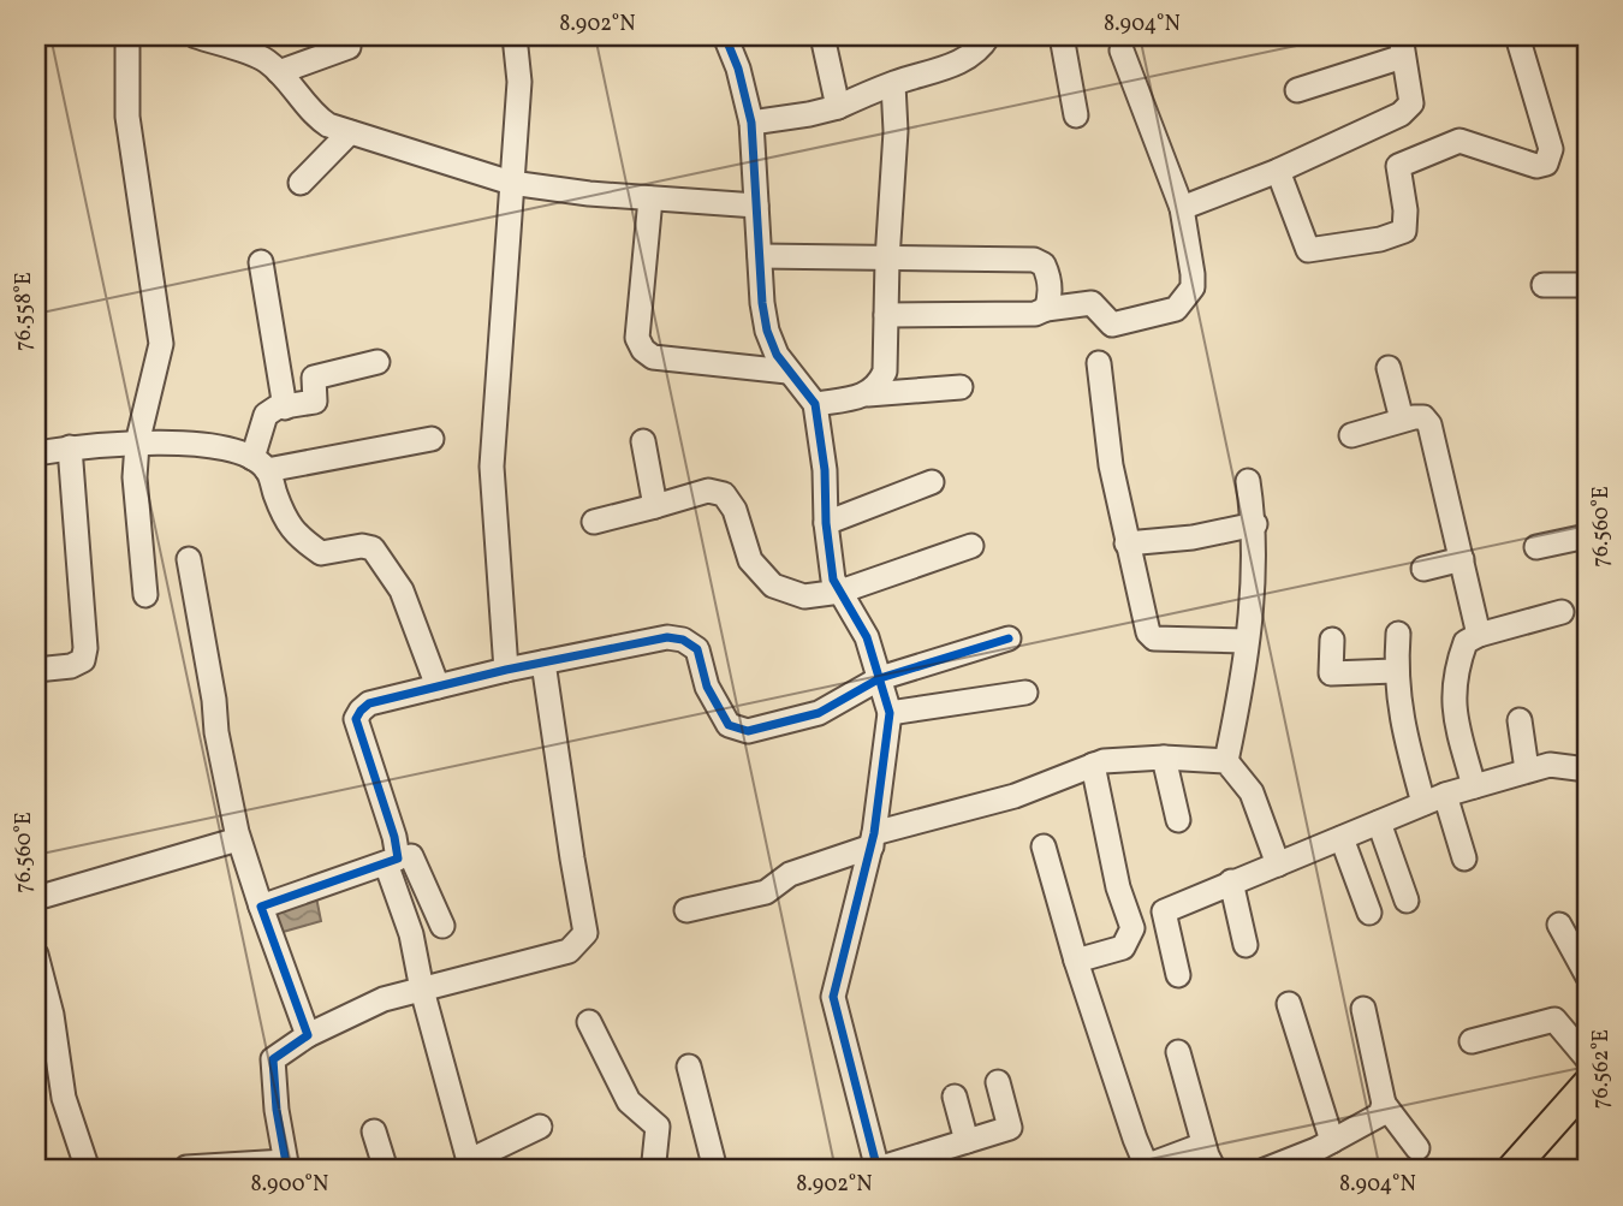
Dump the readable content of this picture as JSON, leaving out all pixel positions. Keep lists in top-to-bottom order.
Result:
{
  "coordinates": [
    "8.902°N",
    "8.904°N",
    "76.558°E",
    "76.560°E",
    "76.562°E",
    "8.900°N"
  ]
}
